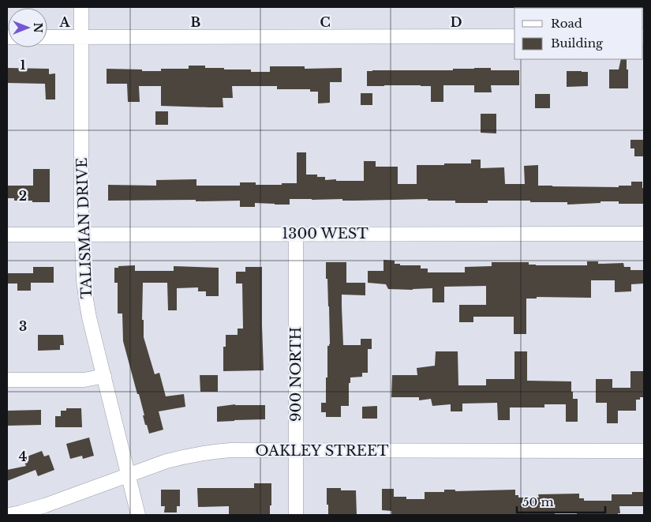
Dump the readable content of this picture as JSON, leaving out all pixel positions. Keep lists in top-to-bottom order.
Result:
{
  "streets": {
    "street": [
      "TALISMAN DRIVE",
      "1300 WEST",
      "900 NORTH",
      "OAKLEY STREET"
    ]
  },
  "crossings": [
    ["TALISMAN DRIVE", "1300 WEST"],
    ["TALISMAN DRIVE", "OAKLEY STREET"],
    ["1300 WEST", "900 NORTH"],
    ["900 NORTH", "OAKLEY STREET"]
  ],
  "legend": ["Road", "Building"],
  "scale_bar": "50 m",
  "north": "right",
  "grid": {
    "columns": [
      "A",
      "B",
      "C",
      "D"
    ],
    "rows": [
      "1",
      "2",
      "3",
      "4"
    ]
  }
}
